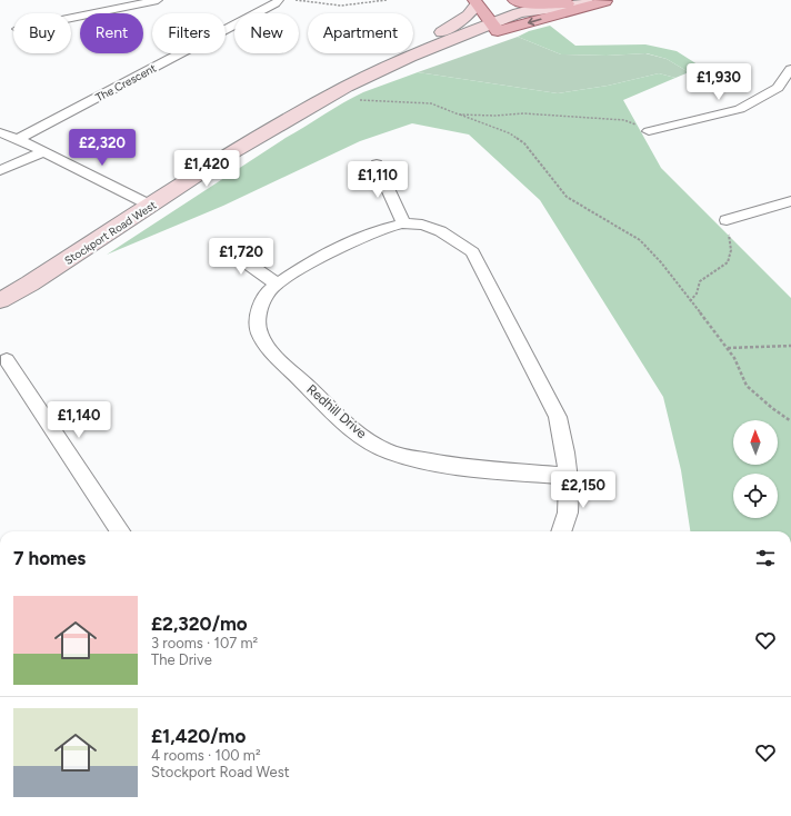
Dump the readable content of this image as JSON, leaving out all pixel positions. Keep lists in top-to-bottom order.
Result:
{
  "streets": {
    "main road": ["Stockport Road West"],
    "street": ["The Crescent", "Redhill Drive"]
  },
  "north": "top",
  "page": {
    "chip": [
      "Buy",
      "Rent",
      "Filters",
      "New",
      "Apartment"
    ],
    "price": [
      "£1,930",
      "£2,320",
      "£1,420",
      "£1,110",
      "£1,720",
      "£1,140",
      "£2,150"
    ],
    "heading": "7 homes",
    "list": [
      {
        "name": "£2,320/mo",
        "note": "3 rooms · 107 m² · The Drive"
      },
      {
        "name": "£1,420/mo",
        "note": "4 rooms · 100 m² · Stockport Road West"
      }
    ]
  }
}
